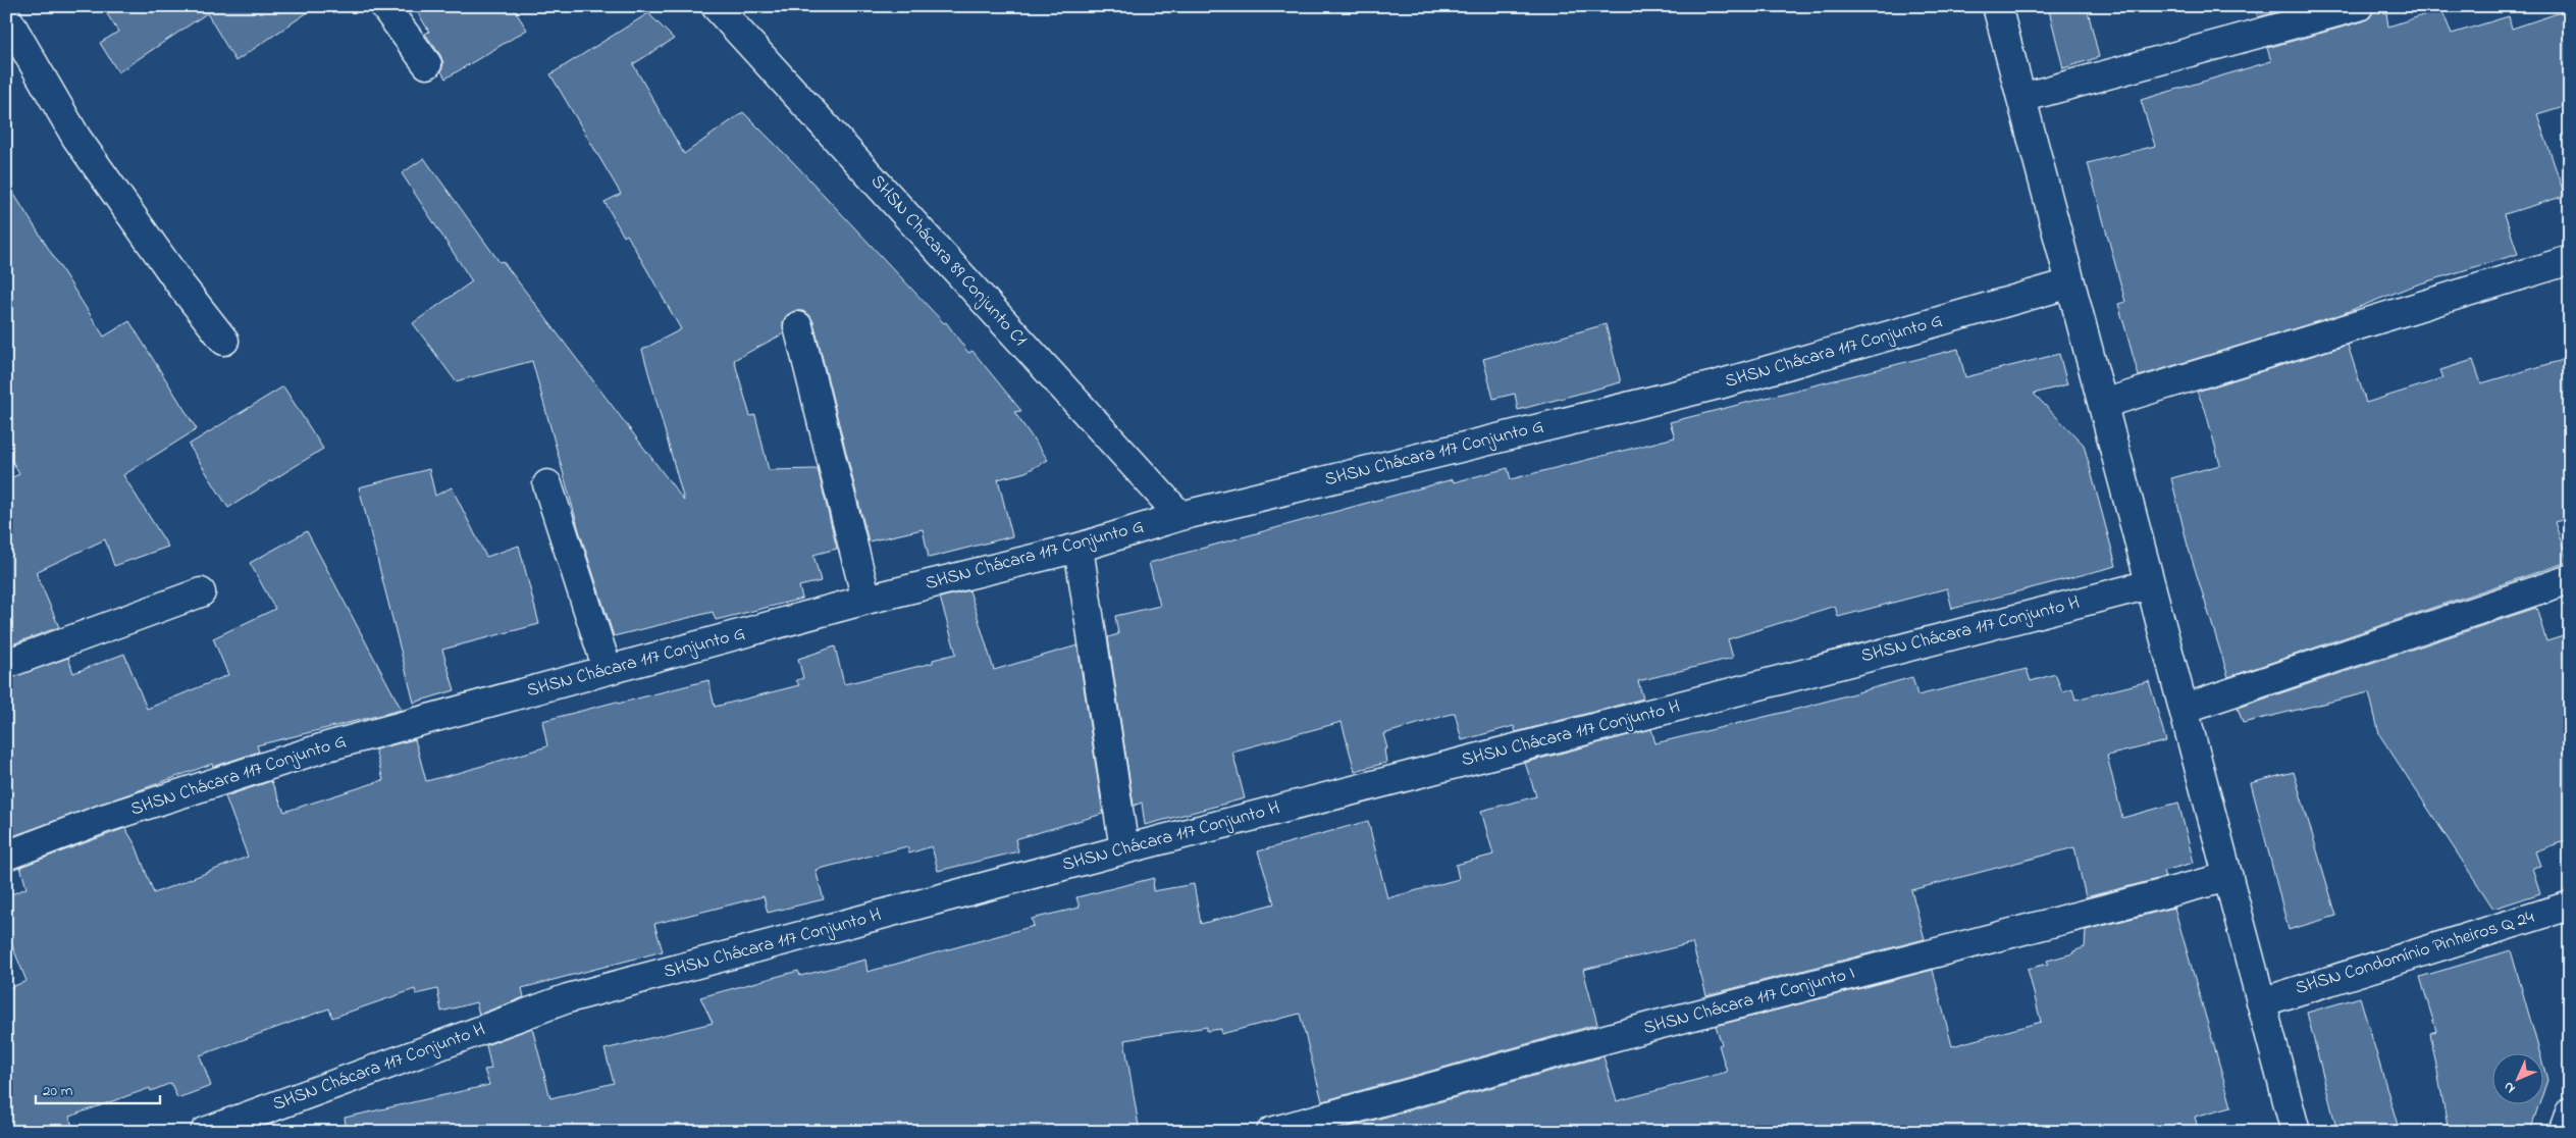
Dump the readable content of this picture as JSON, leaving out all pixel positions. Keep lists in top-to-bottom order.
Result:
{
  "streets": {
    "street": [
      "SHSN Chácara 89 Conjunto C1",
      "SHSN Chácara 117 Conjunto G",
      "SHSN Chácara 117 Conjunto H",
      "SHSN Condomínio Pinheiros Q 24",
      "SHSN Chácara 117 Conjunto I"
    ]
  },
  "crossings": [
    ["SHSN Chácara 89 Conjunto C1", "SHSN Chácara 117 Conjunto G"]
  ],
  "scale_bar": "20 m",
  "north": "bottom left"
}
